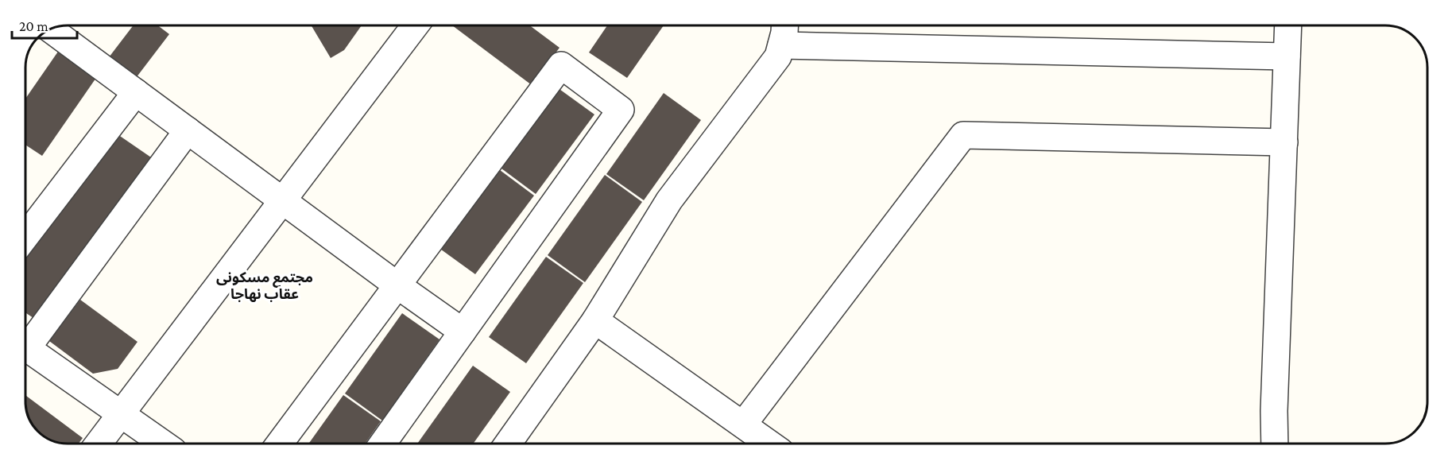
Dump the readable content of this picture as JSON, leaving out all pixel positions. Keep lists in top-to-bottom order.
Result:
{
  "districts": ["مجتمع مسکونی عقاب نهاجا"],
  "scale_bar": "20 m"
}
